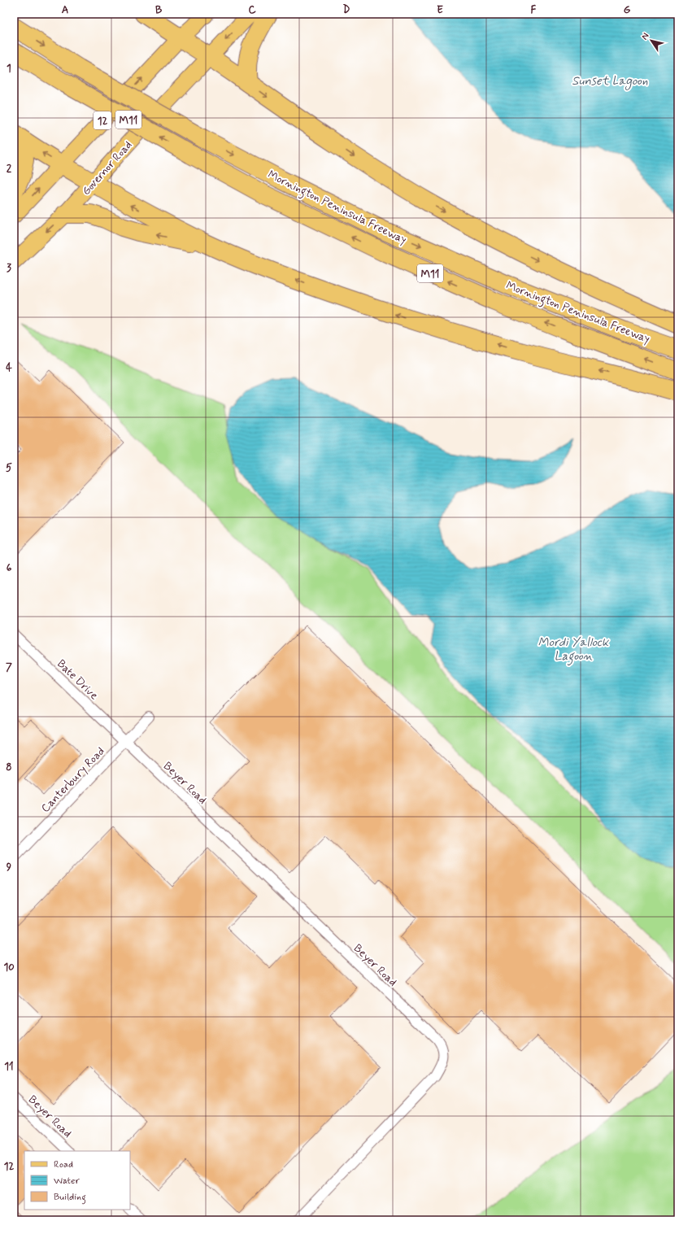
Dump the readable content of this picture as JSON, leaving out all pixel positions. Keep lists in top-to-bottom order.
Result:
{
  "streets": {
    "highway": ["M11", "Mornington Peninsula Freeway"],
    "main road": ["12", "Governor Road"],
    "street": ["Bate Drive", "Canterbury Road", "Beyer Road"]
  },
  "crossings": [
    ["Bate Drive", "Canterbury Road"],
    ["Bate Drive", "Beyer Road"],
    ["Canterbury Road", "Beyer Road"]
  ],
  "water": ["Sunset Lagoon", "Mordi Yallock Lagoon"],
  "legend": ["Road", "Water", "Building"],
  "north": "top left",
  "grid": {
    "columns": [
      "A",
      "B",
      "C",
      "D",
      "E",
      "F",
      "G"
    ],
    "rows": [
      "1",
      "2",
      "3",
      "4",
      "5",
      "6",
      "7",
      "8",
      "9",
      "10",
      "11",
      "12"
    ]
  }
}
